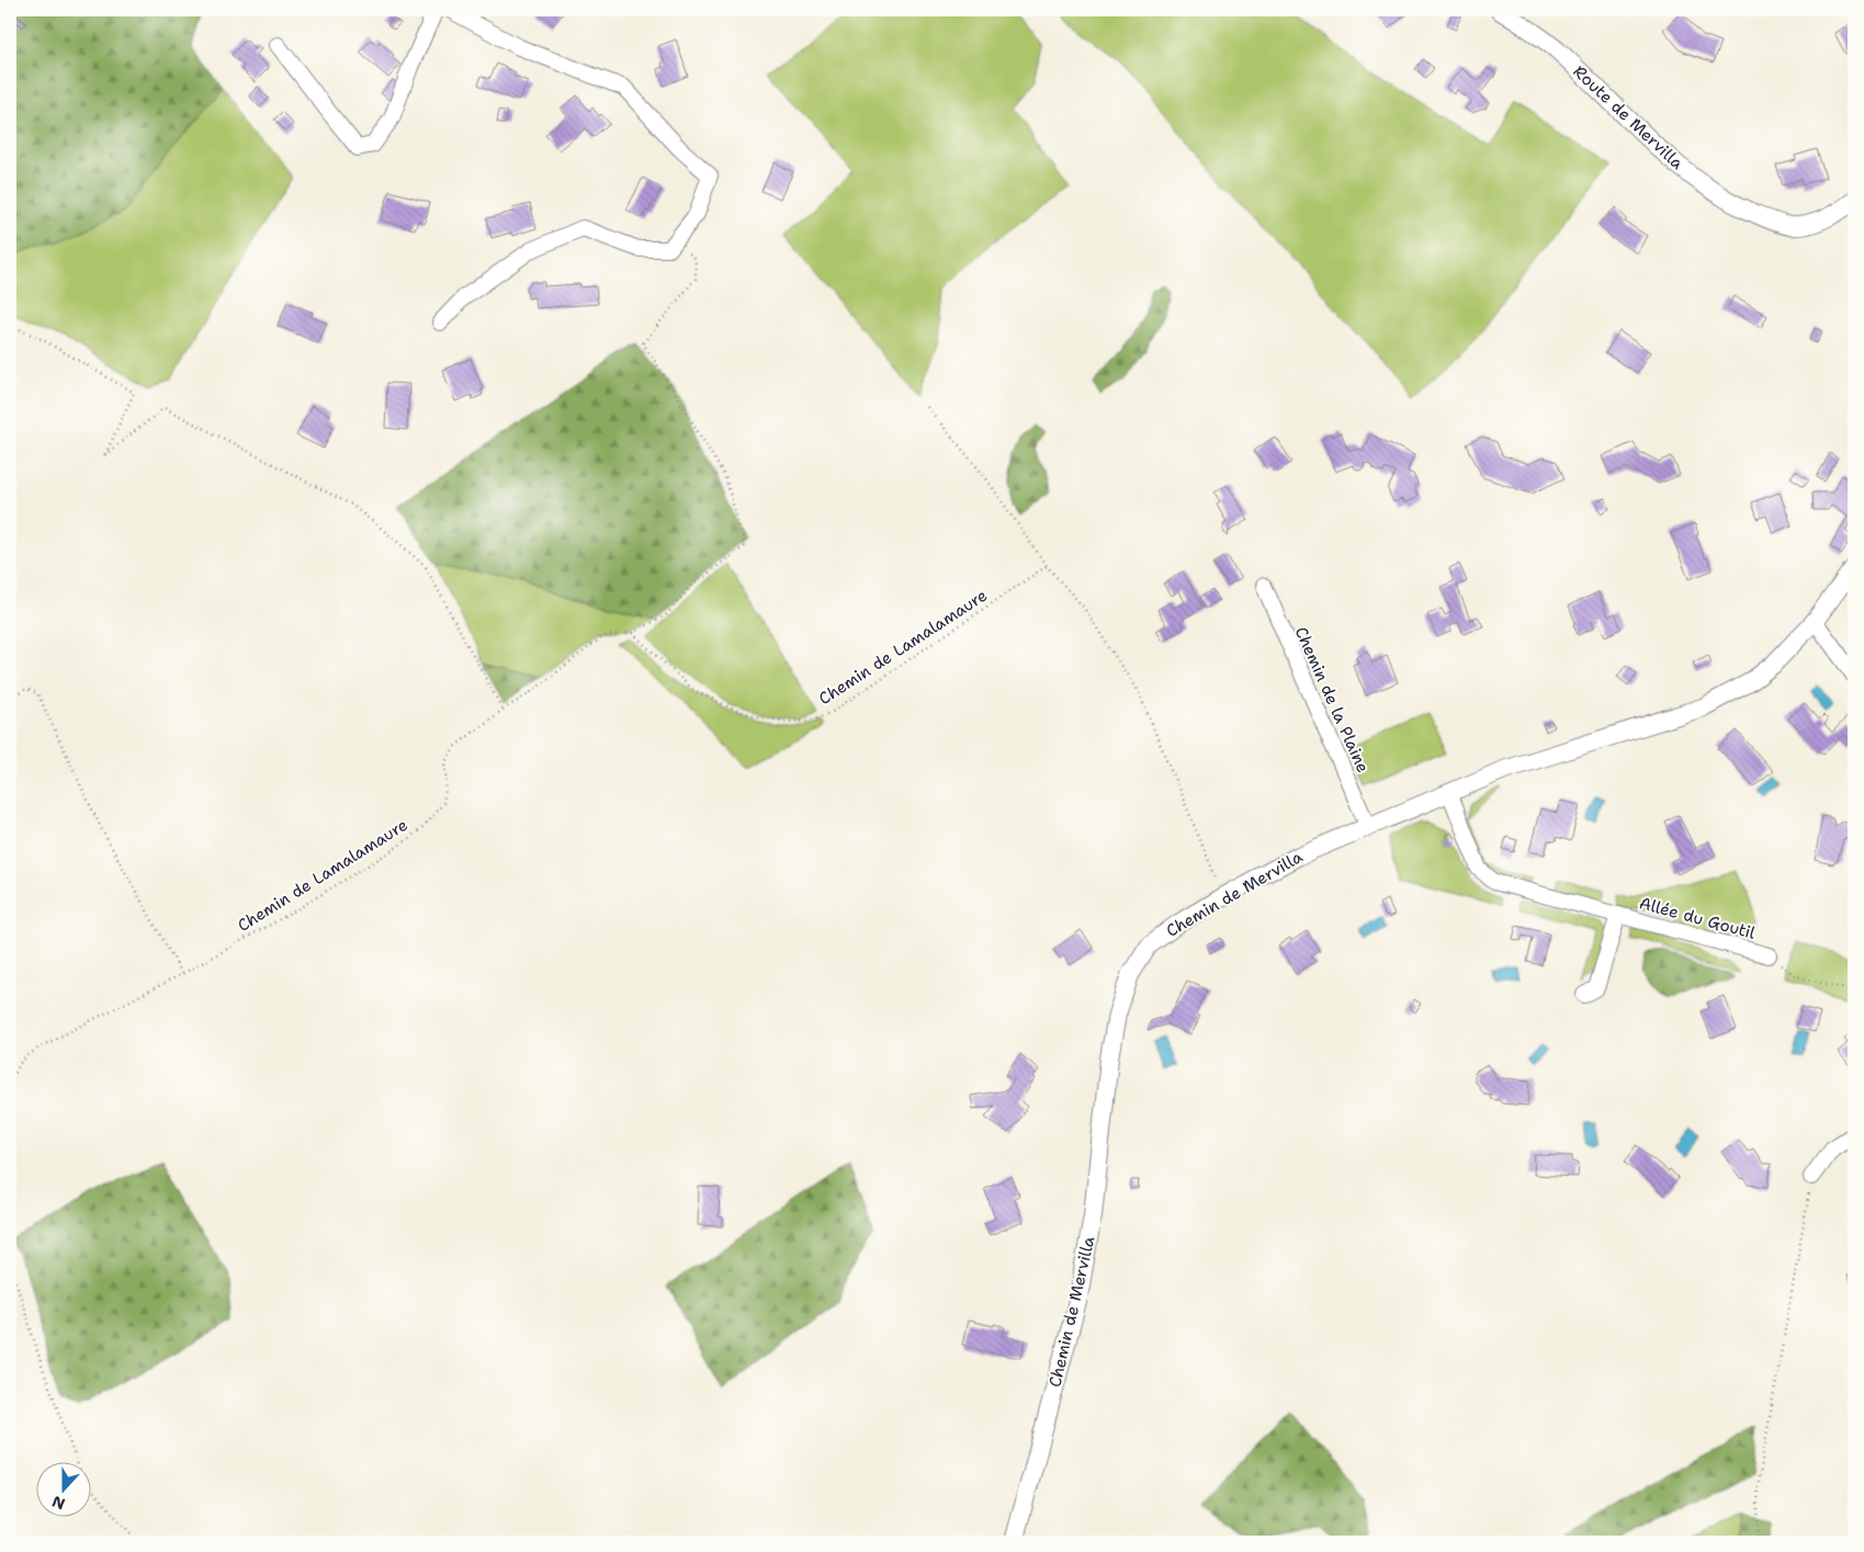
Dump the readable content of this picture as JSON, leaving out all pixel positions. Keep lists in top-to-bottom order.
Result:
{
  "streets": {
    "street": [
      "Route de Mervilla",
      "Chemin de la Plaine",
      "Chemin de Mervilla",
      "Allée du Goutil"
    ],
    "path": ["Chemin de Lamalamaure"]
  },
  "crossings": [
    ["Chemin de la Plaine", "Chemin de Mervilla"],
    ["Chemin de Mervilla", "Allée du Goutil"]
  ],
  "north": "bottom"
}
